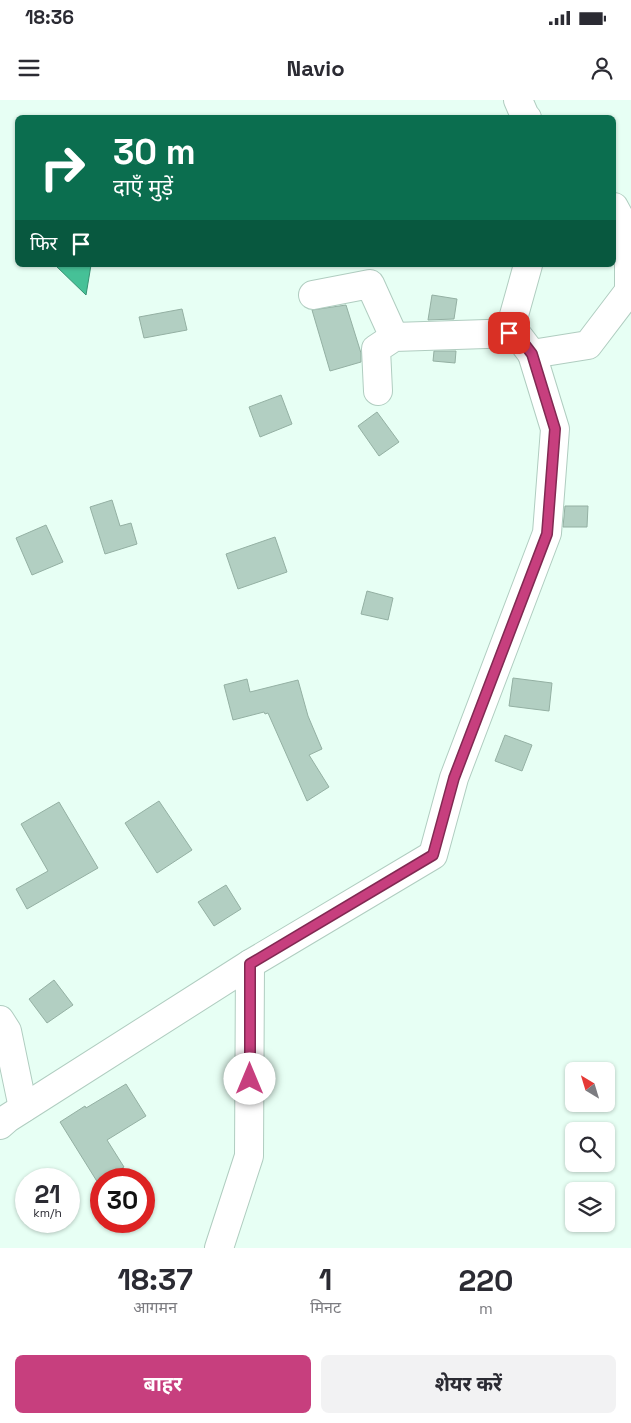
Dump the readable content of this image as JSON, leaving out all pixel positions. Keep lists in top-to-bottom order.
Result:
{
  "north": "top left",
  "page": {
    "status": "18:36",
    "header": "Navio",
    "turn": ["30 m", "दाएँ मुड़ें"],
    "then": "फिर",
    "speed": "21 km/h",
    "limit": "30",
    "eta": [
      "18:37",
      "आगमन",
      "1",
      "मिनट",
      "220",
      "m"
    ],
    "buttons": ["बाहर", "शेयर करें"]
  }
}
